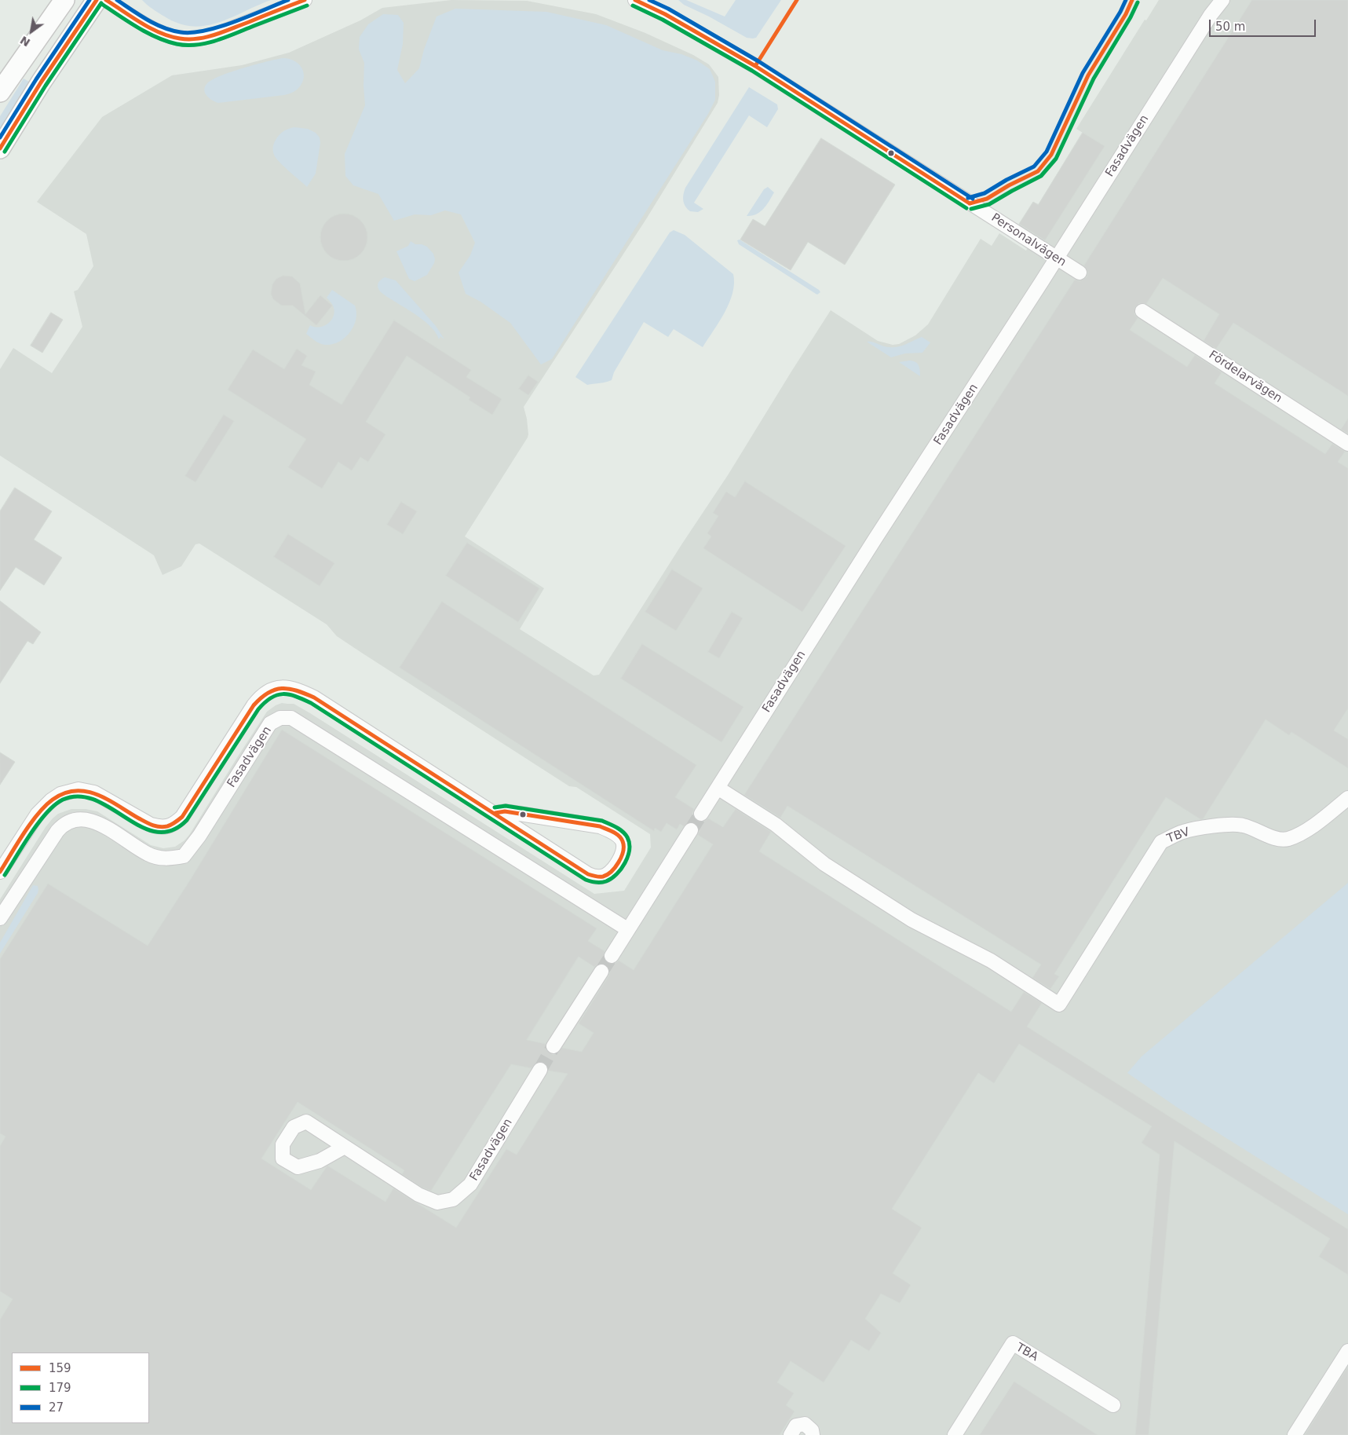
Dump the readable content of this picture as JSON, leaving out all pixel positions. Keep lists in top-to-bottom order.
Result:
{
  "streets": {
    "street": [
      "Fasadvägen",
      "Personalvägen",
      "Fördelarvägen",
      "TBV",
      "TBA"
    ]
  },
  "crossings": [
    ["Fasadvägen", "Personalvägen"],
    ["Fasadvägen", "TBV"]
  ],
  "lines": ["transit line 159", "transit line 27", "transit line 179"],
  "legend": ["159", "179", "27"],
  "scale_bar": "50 m",
  "north": "bottom left"
}
